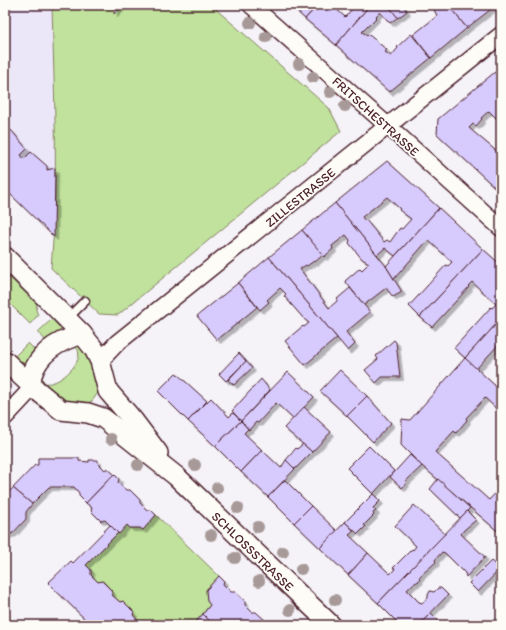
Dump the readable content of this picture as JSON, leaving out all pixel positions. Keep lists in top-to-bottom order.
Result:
{
  "streets": {
    "street": ["FRITSCHESTRASSE", "ZILLESTRASSE", "SCHLOSSSTRASSE"]
  },
  "crossings": [
    ["FRITSCHESTRASSE", "ZILLESTRASSE"],
    ["ZILLESTRASSE", "SCHLOSSSTRASSE"]
  ]
}
